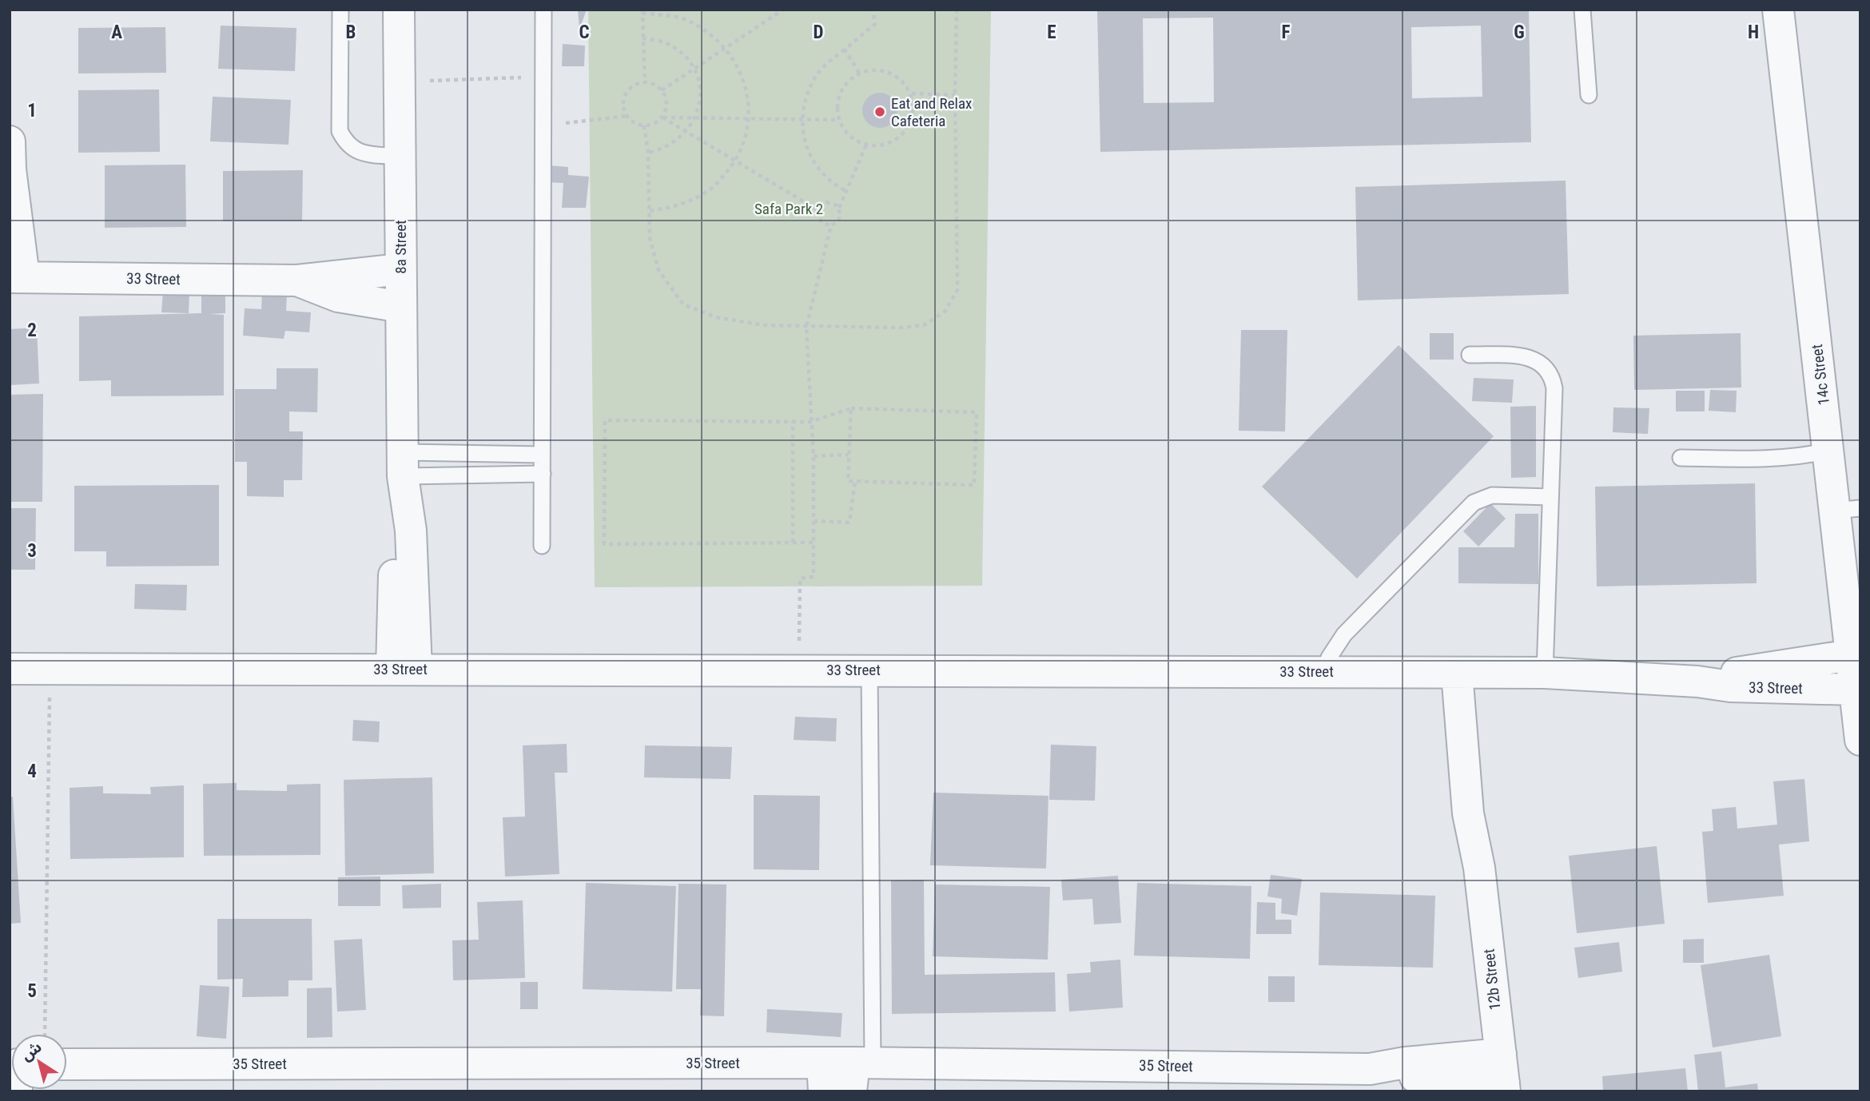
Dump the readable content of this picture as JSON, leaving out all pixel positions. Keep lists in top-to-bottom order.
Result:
{
  "streets": {
    "street": [
      "8a Street",
      "33 Street",
      "14c Street",
      "12b Street",
      "35 Street"
    ]
  },
  "crossings": [
    ["8a Street", "33 Street"],
    ["33 Street", "14c Street"],
    ["33 Street", "12b Street"],
    ["12b Street", "35 Street"]
  ],
  "parks": ["Safa Park 2"],
  "places": ["Eat and Relax Cafeteria"],
  "north": "top left",
  "grid": {
    "columns": [
      "A",
      "B",
      "C",
      "D",
      "E",
      "F",
      "G",
      "H"
    ],
    "rows": [
      "1",
      "2",
      "3",
      "4",
      "5"
    ]
  }
}
